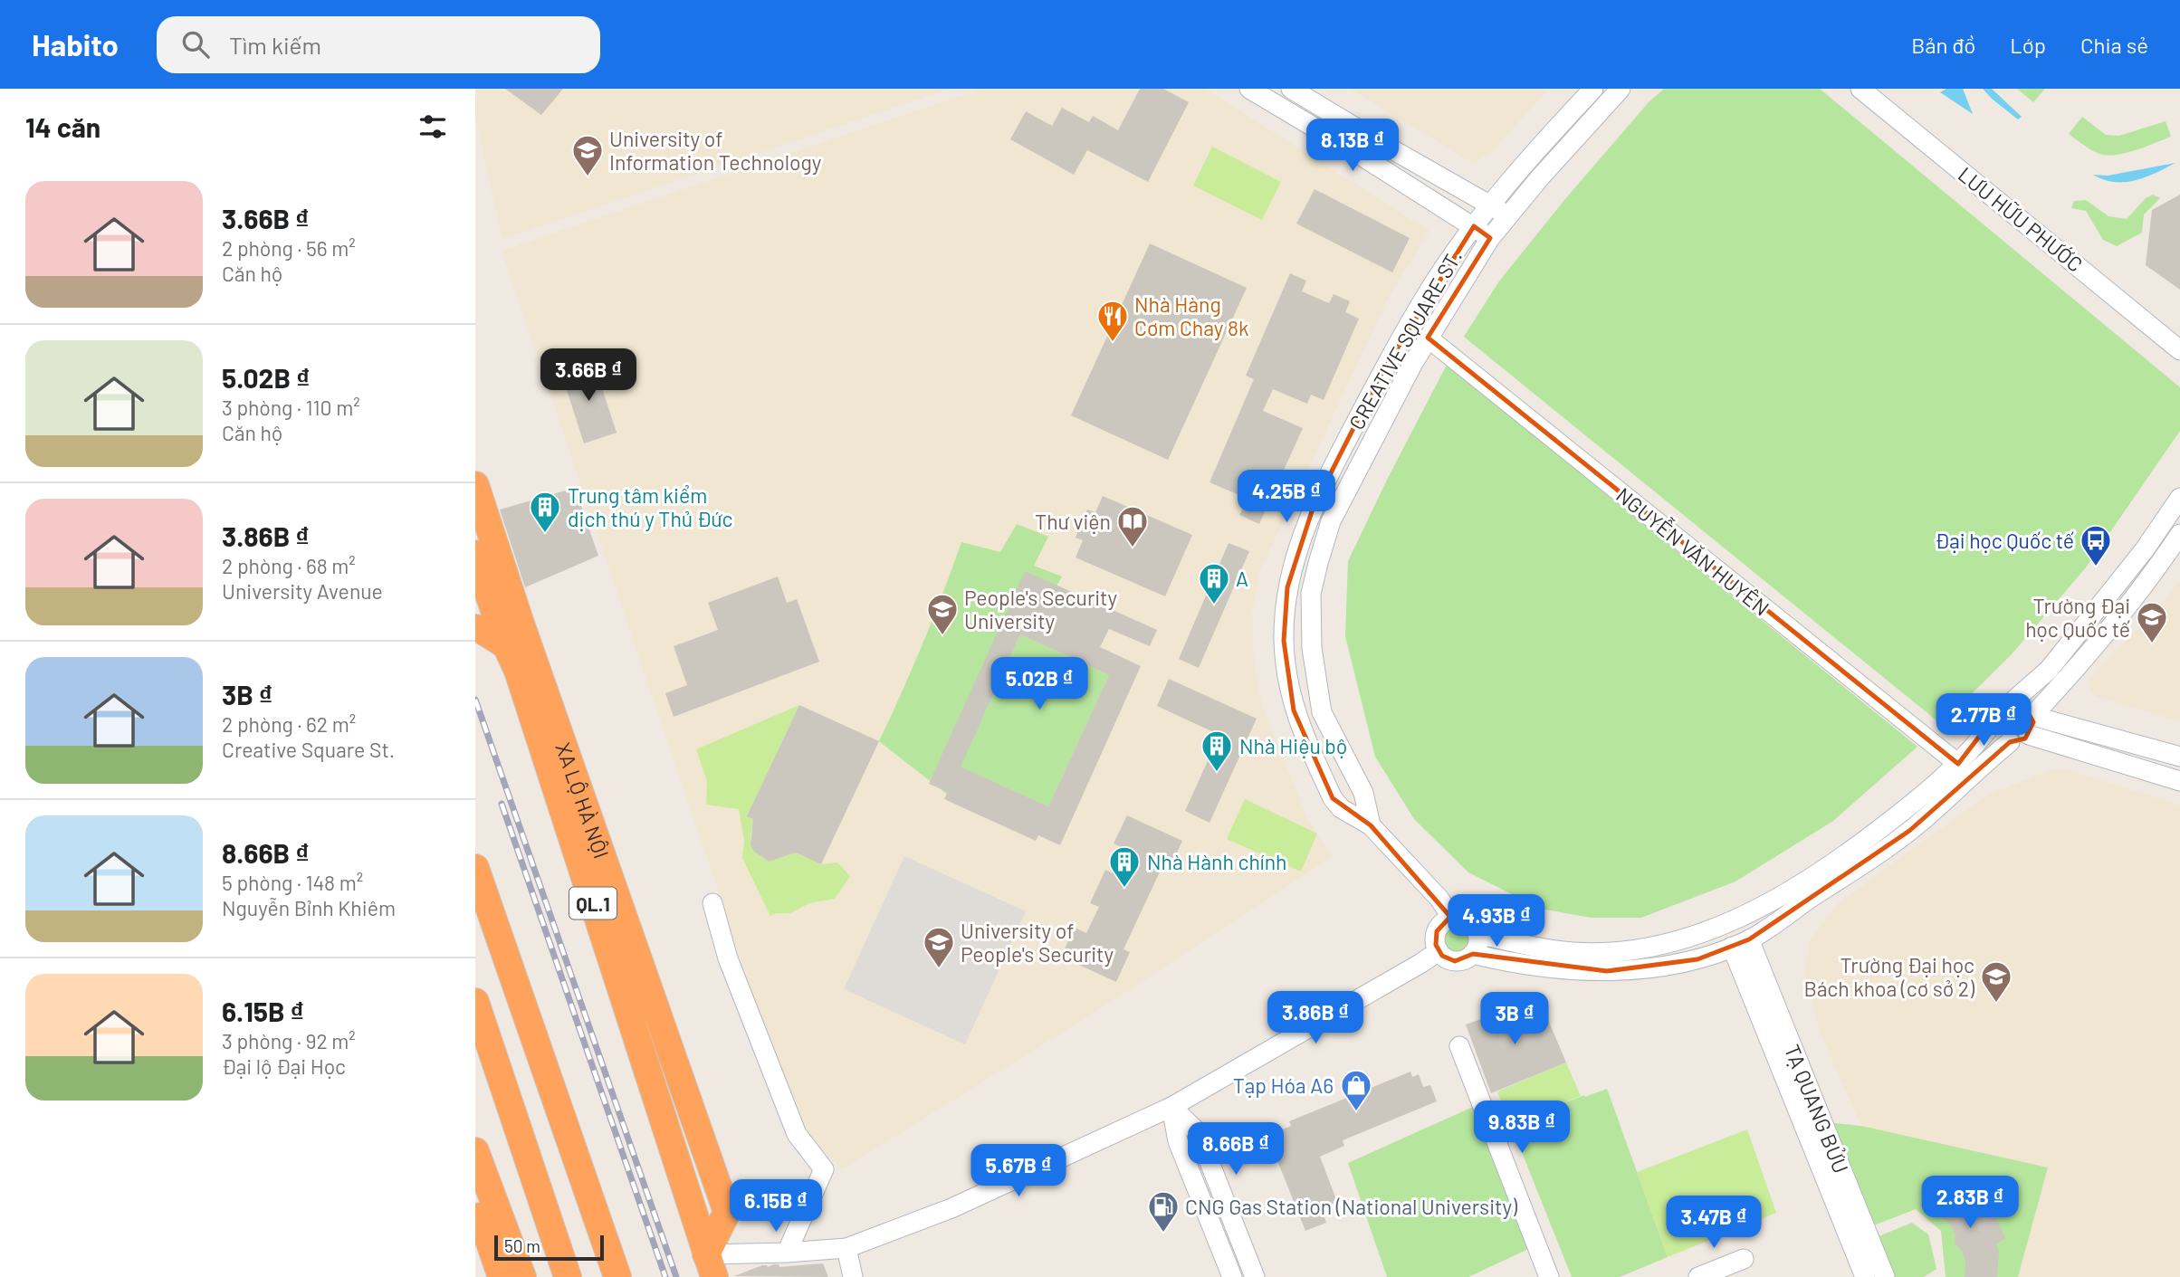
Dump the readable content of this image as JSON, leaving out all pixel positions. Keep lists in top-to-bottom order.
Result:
{
  "streets": {
    "highway": ["XA LỘ HÀ NỘI", "QL.1"],
    "street": [
      "LƯU HỮU PHƯỚC",
      "CREATIVE SQUARE ST.",
      "NGUYỄN VĂN HUYÊN",
      "TẠ QUANG BỬU"
    ]
  },
  "crossings": [
    ["CREATIVE SQUARE ST.", "NGUYỄN VĂN HUYÊN"]
  ],
  "places": {
    "school or university": [
      "University of Information Technology",
      "People's Security University",
      "Trường Đại học Quốc tế",
      "University of People's Security",
      "Trường Đại học Bách khoa (cơ sở 2)"
    ],
    "restaurant": ["Nhà Hàng Cơm Chay 8k"],
    "building": [
      "Trung tâm kiểm dịch thú y Thủ Đức",
      "A",
      "Nhà Hiệu bộ",
      "Nhà Hành chính"
    ],
    "library": ["Thư viện"],
    "bus stop": ["Đại học Quốc tế"],
    "shop": ["Tạp Hóa A6"],
    "fuel station": ["CNG Gas Station (National University)"]
  },
  "scale_bar": "50 m",
  "page": {
    "header": "Habito",
    "search": "Tìm kiếm",
    "nav": ["Bản đồ", "Lớp", "Chia sẻ"],
    "heading": "14 căn",
    "price": [
      "8.13B ₫",
      "3.66B ₫",
      "4.25B ₫",
      "5.02B ₫",
      "2.77B ₫",
      "4.93B ₫",
      "3.86B ₫",
      "3B ₫",
      "9.83B ₫",
      "8.66B ₫",
      "5.67B ₫",
      "2.83B ₫",
      "6.15B ₫",
      "3.47B ₫"
    ],
    "list": [
      {
        "name": "3.66B ₫",
        "note": "2 phòng · 56 m² · Căn hộ"
      },
      {
        "name": "5.02B ₫",
        "note": "3 phòng · 110 m² · Căn hộ"
      },
      {
        "name": "3.86B ₫",
        "note": "2 phòng · 68 m² · University Avenue"
      },
      {
        "name": "3B ₫",
        "note": "2 phòng · 62 m² · Creative Square St."
      },
      {
        "name": "8.66B ₫",
        "note": "5 phòng · 148 m² · Nguyễn Bỉnh Khiêm"
      },
      {
        "name": "6.15B ₫",
        "note": "3 phòng · 92 m² · Đại lộ Đại Học"
      }
    ],
    "scale": "50 m"
  }
}
